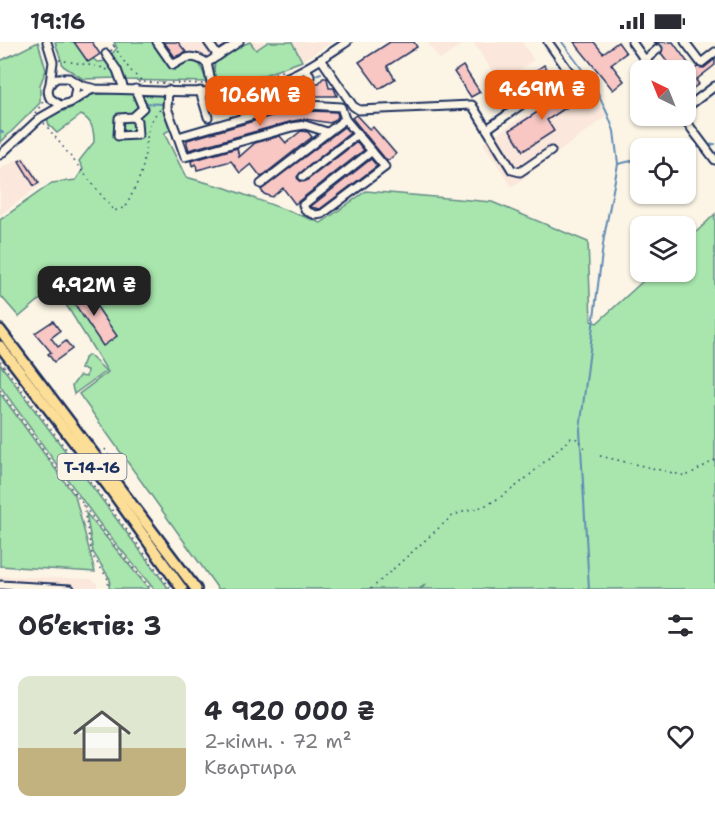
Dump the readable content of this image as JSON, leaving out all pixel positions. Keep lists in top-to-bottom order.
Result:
{
  "streets": {
    "main road": ["Т-14-16"]
  },
  "north": "top left",
  "page": {
    "status": "19:16",
    "price": ["4.69M ₴", "10.6M ₴", "4.92M ₴"],
    "heading": "Об’єктів: 3",
    "list": [
      {
        "name": "4 920 000 ₴",
        "note": "2-кімн. · 72 m² · Квартира"
      }
    ]
  }
}
